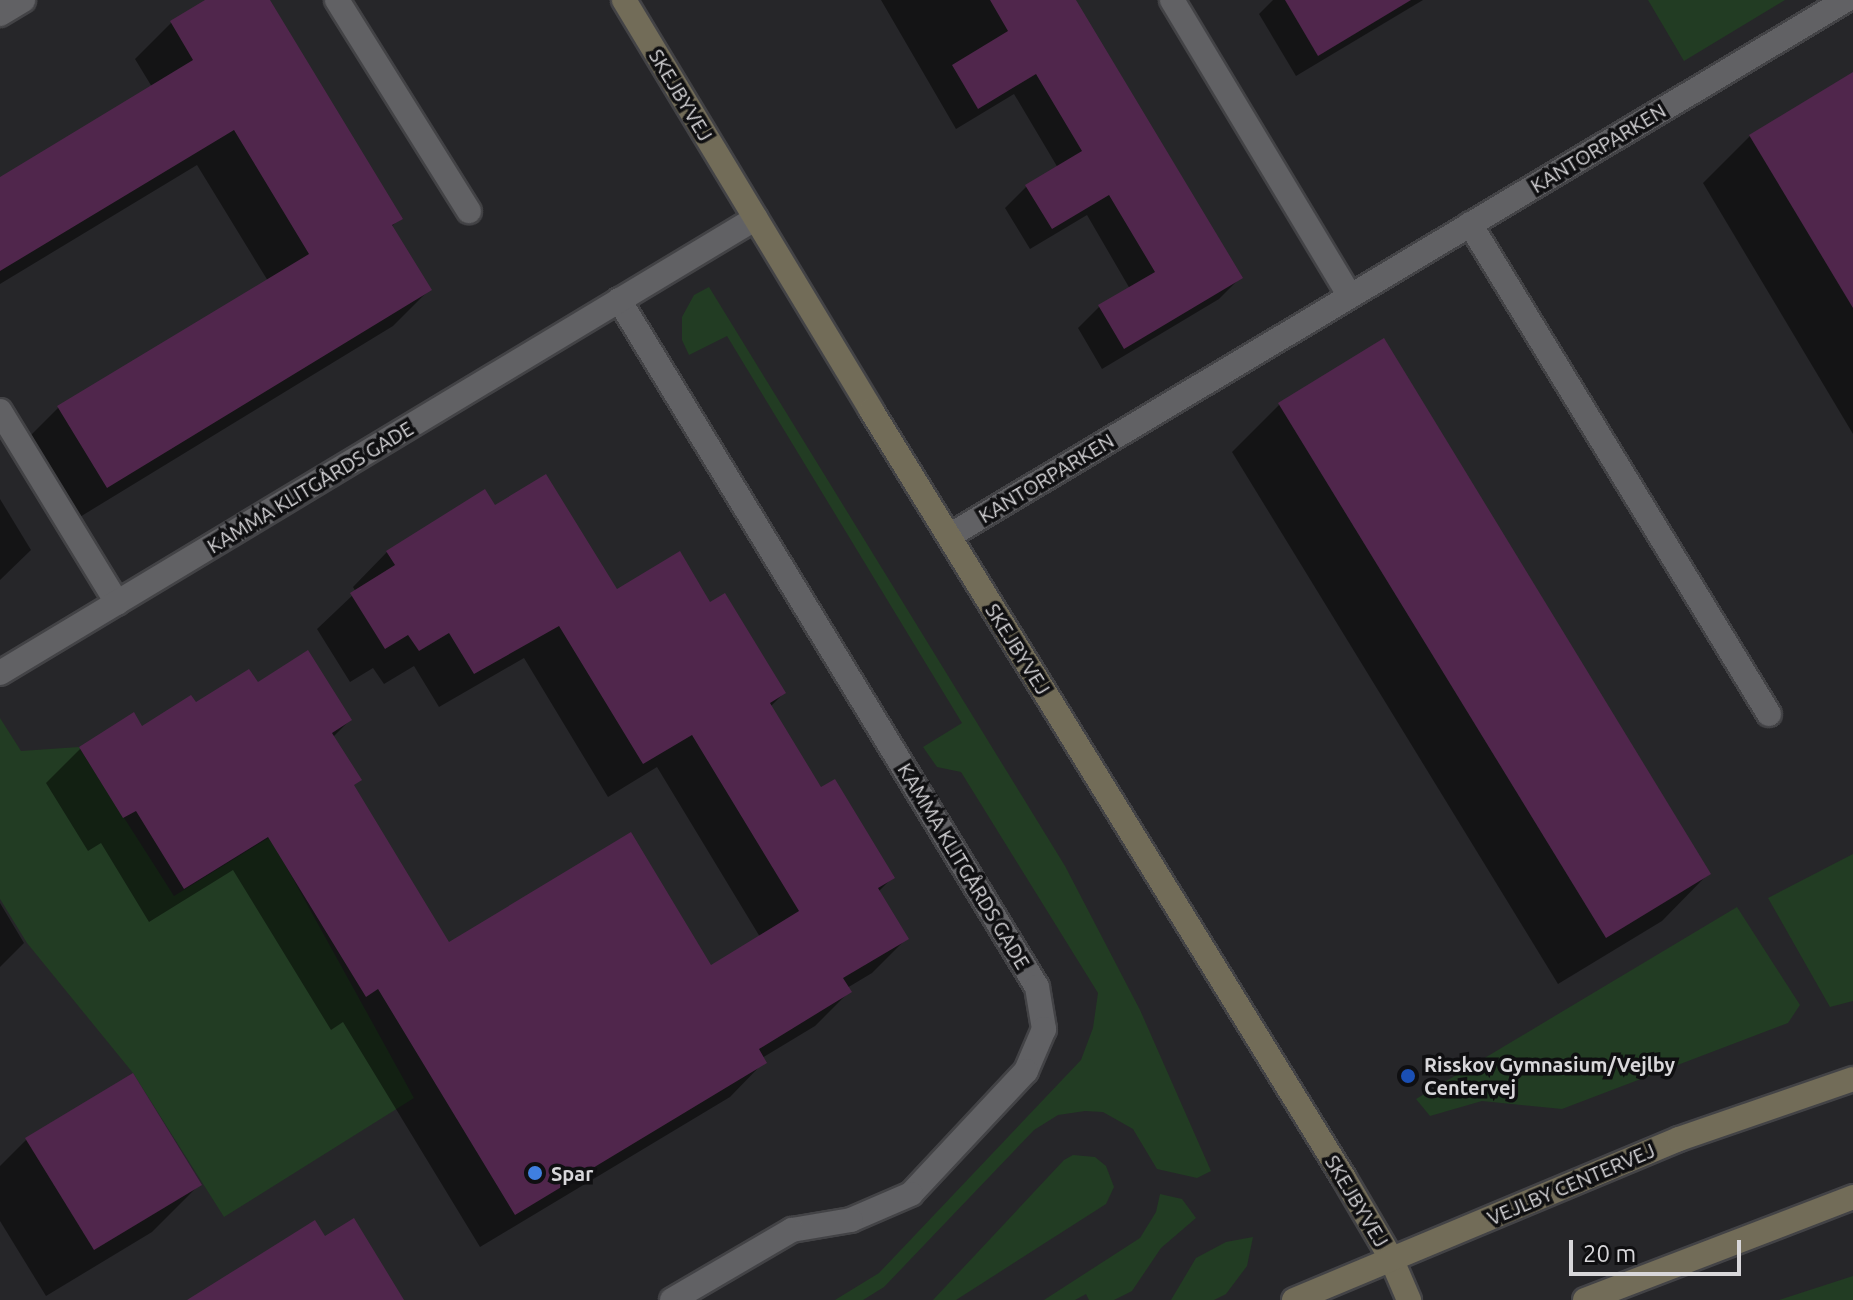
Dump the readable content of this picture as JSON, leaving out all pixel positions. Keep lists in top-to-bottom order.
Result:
{
  "streets": {
    "street": [
      "SKEJBYVEJ",
      "KANTORPARKEN",
      "KAMMA KLITGÅRDS GADE",
      "VEJLBY CENTERVEJ"
    ]
  },
  "crossings": [
    ["SKEJBYVEJ", "KANTORPARKEN"],
    ["SKEJBYVEJ", "KAMMA KLITGÅRDS GADE"],
    ["SKEJBYVEJ", "VEJLBY CENTERVEJ"]
  ],
  "places": ["Risskov Gymnasium/Vejlby Centervej", "Spar"],
  "scale_bar": "20 m"
}
